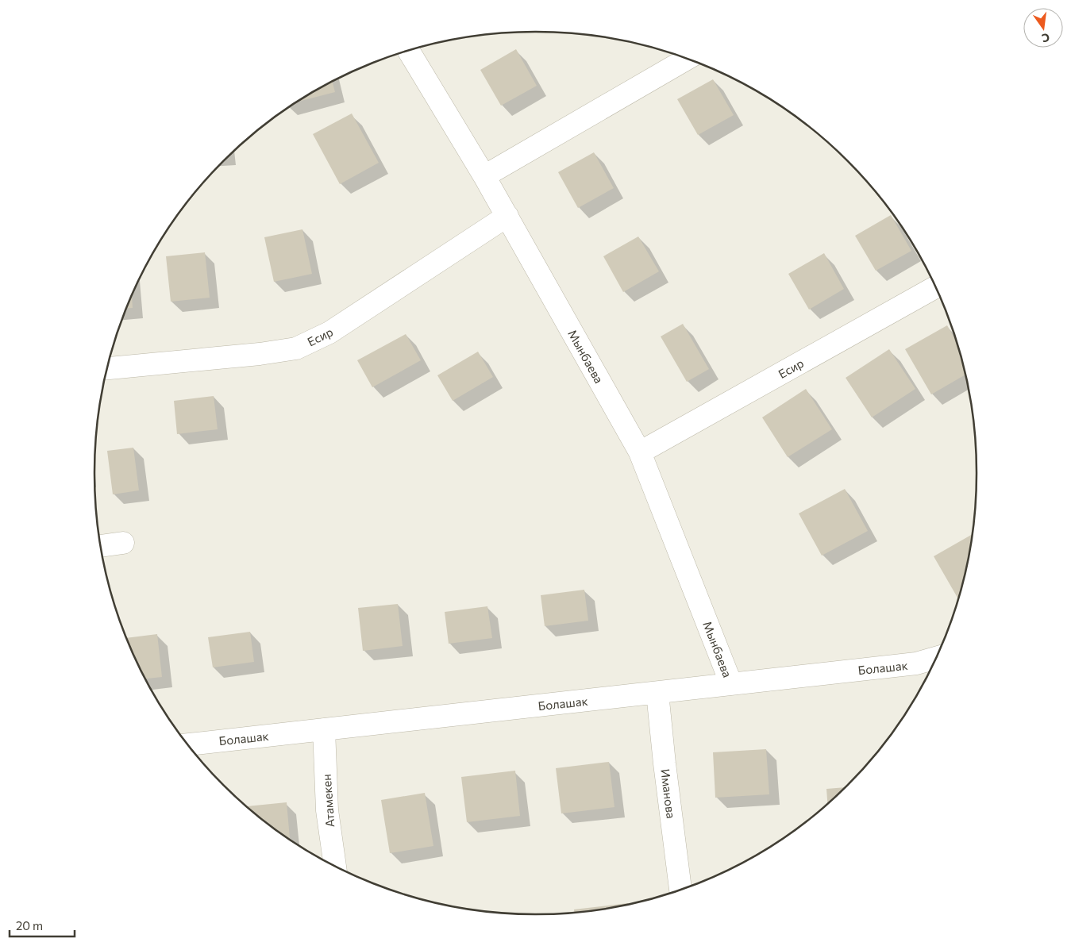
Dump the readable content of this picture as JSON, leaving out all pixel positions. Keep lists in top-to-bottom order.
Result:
{
  "streets": {
    "street": [
      "Есир",
      "Мынбаева",
      "Болашак",
      "Иманова",
      "Атамекен"
    ]
  },
  "crossings": [
    ["Есир", "Мынбаева"],
    ["Мынбаева", "Болашак"],
    ["Болашак", "Иманова"],
    ["Болашак", "Атамекен"]
  ],
  "scale_bar": "20 m",
  "north": "bottom"
}
